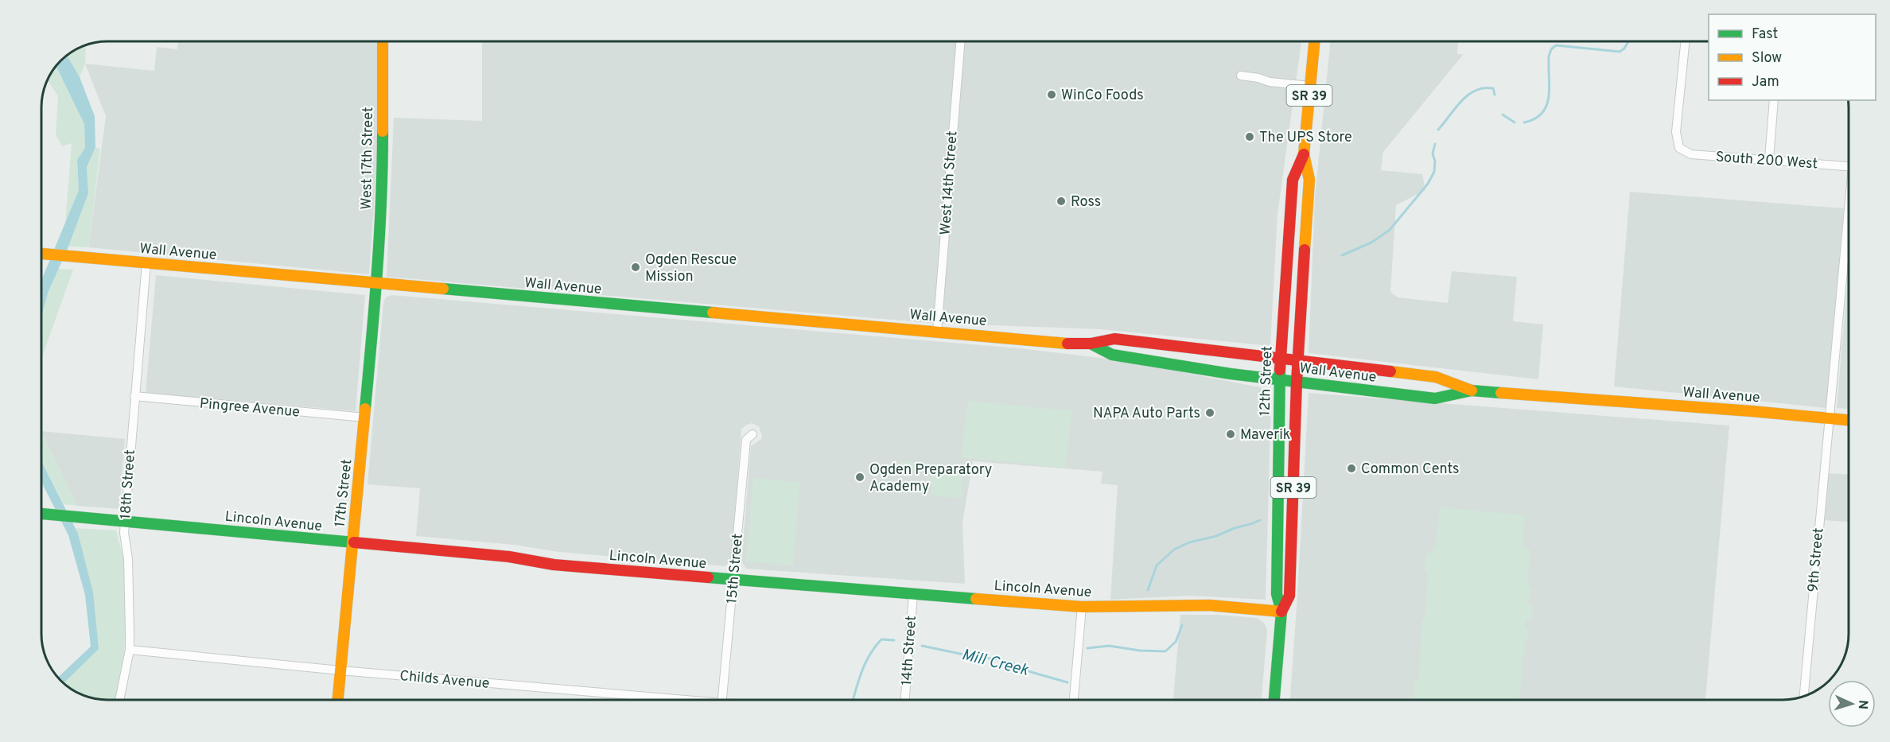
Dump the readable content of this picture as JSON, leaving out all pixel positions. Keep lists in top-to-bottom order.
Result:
{
  "streets": {
    "main road": [
      "SR 39",
      "West 17th Street",
      "Wall Avenue",
      "12th Street",
      "17th Street",
      "Lincoln Avenue"
    ],
    "street": [
      "South 200 West",
      "West 14th Street",
      "Pingree Avenue",
      "18th Street",
      "9th Street",
      "15th Street",
      "14th Street",
      "Childs Avenue"
    ]
  },
  "crossings": [
    ["West 17th Street", "Wall Avenue"],
    ["West 17th Street", "17th Street"],
    ["West 14th Street", "Wall Avenue"],
    ["Wall Avenue", "12th Street"],
    ["Wall Avenue", "18th Street"],
    ["Wall Avenue", "17th Street"],
    ["Wall Avenue", "9th Street"],
    ["12th Street", "Lincoln Avenue"],
    ["Pingree Avenue", "18th Street"],
    ["Pingree Avenue", "17th Street"],
    ["18th Street", "Lincoln Avenue"],
    ["18th Street", "Childs Avenue"],
    ["17th Street", "Lincoln Avenue"],
    ["17th Street", "Childs Avenue"],
    ["Lincoln Avenue", "15th Street"],
    ["Lincoln Avenue", "14th Street"]
  ],
  "water": ["Mill Creek"],
  "places": [
    "WinCo Foods",
    "The UPS Store",
    "Ross",
    "Ogden Rescue Mission",
    "NAPA Auto Parts",
    "Maverik",
    "Common Cents",
    "Ogden Preparatory Academy"
  ],
  "legend": ["Fast", "Slow", "Jam"],
  "north": "right"
}
